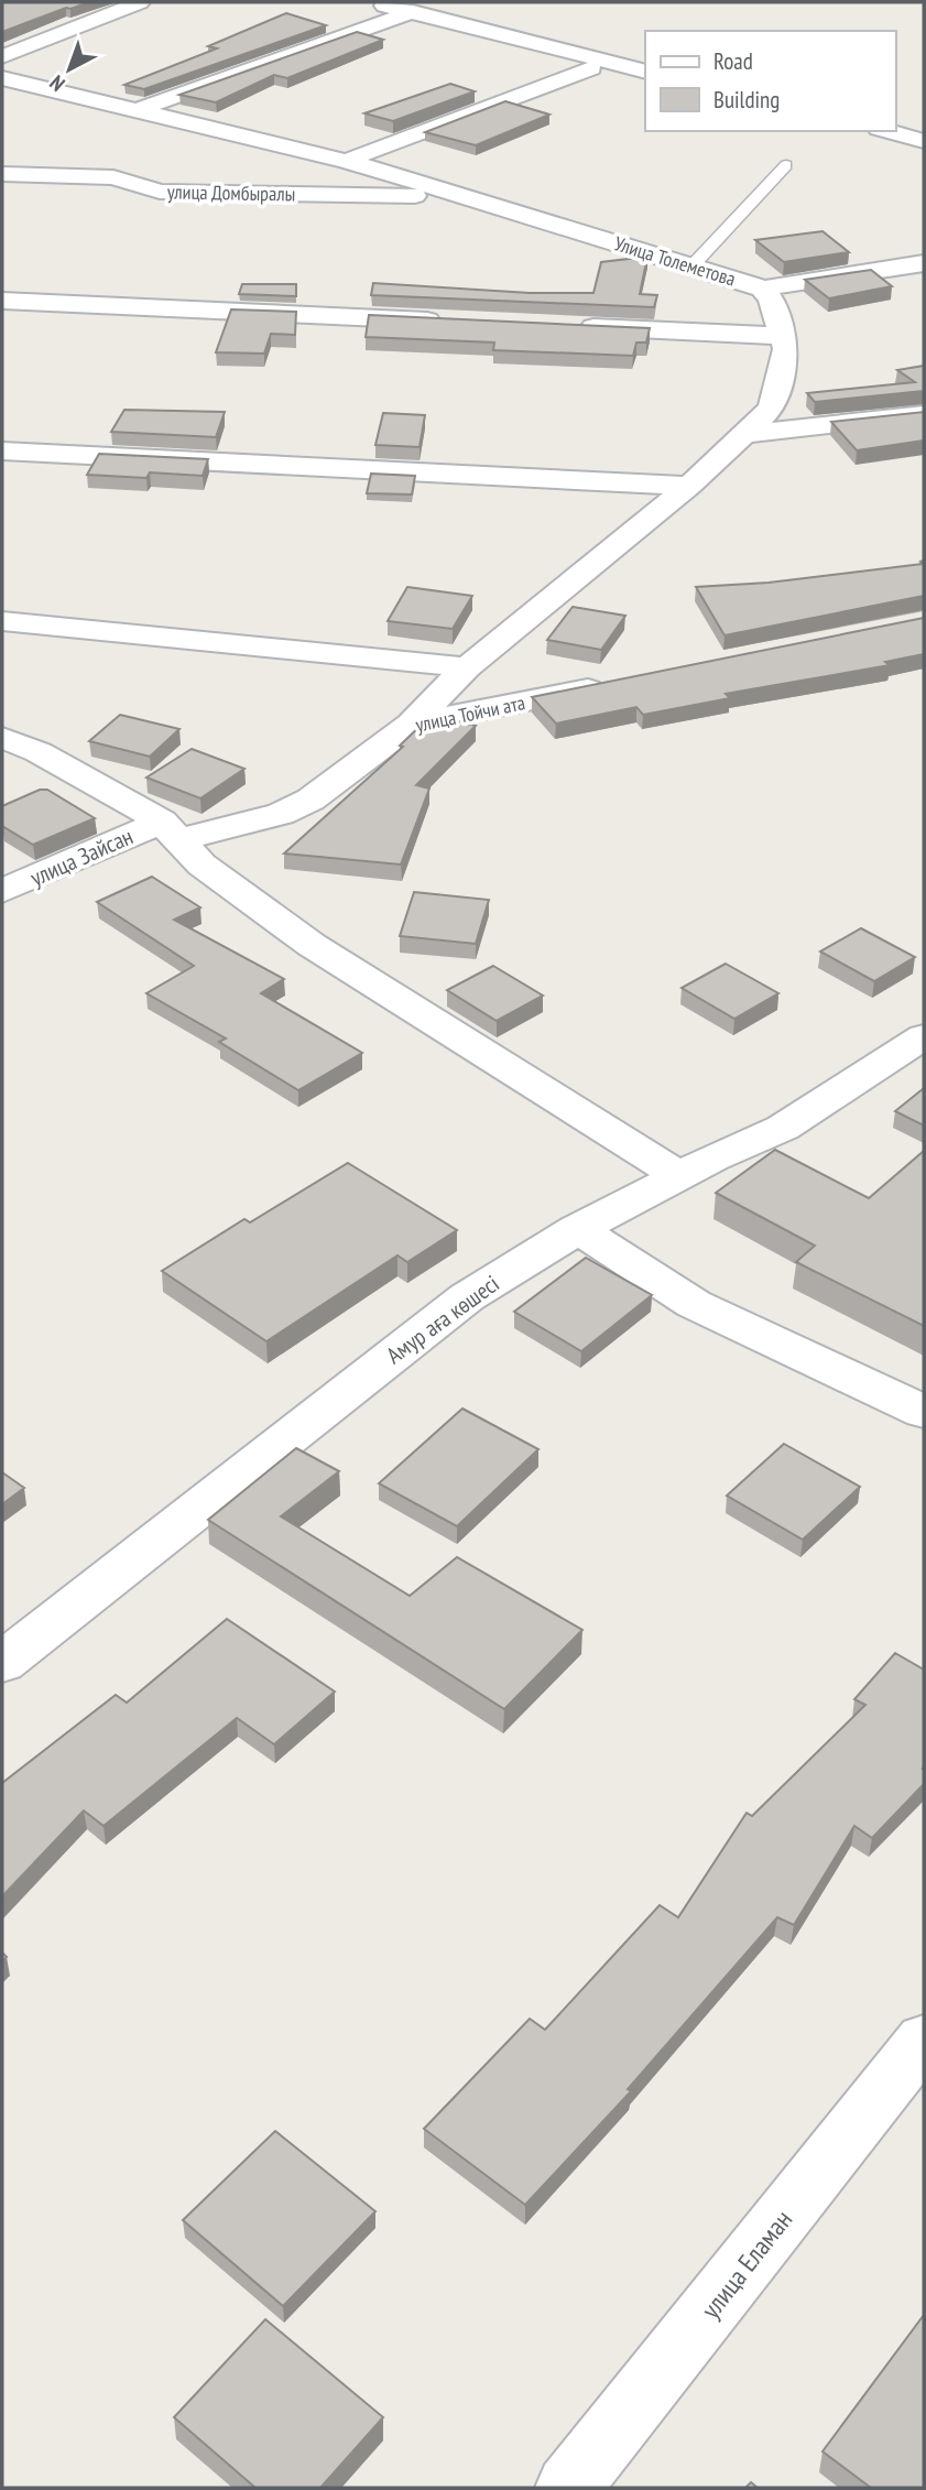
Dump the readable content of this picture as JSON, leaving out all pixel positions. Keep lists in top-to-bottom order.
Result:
{
  "streets": {
    "street": [
      "улица Домбыралы",
      "Улица Толеметова",
      "улица Тойчи ата",
      "улица Зайсан",
      "Амур аға көшесі",
      "улица Еламан"
    ]
  },
  "crossings": [
    ["улица Домбыралы", "Улица Толеметова"],
    ["Улица Толеметова", "улица Тойчи ата"],
    ["улица Тойчи ата", "улица Зайсан"]
  ],
  "legend": ["Road", "Building"],
  "north": "bottom left"
}
